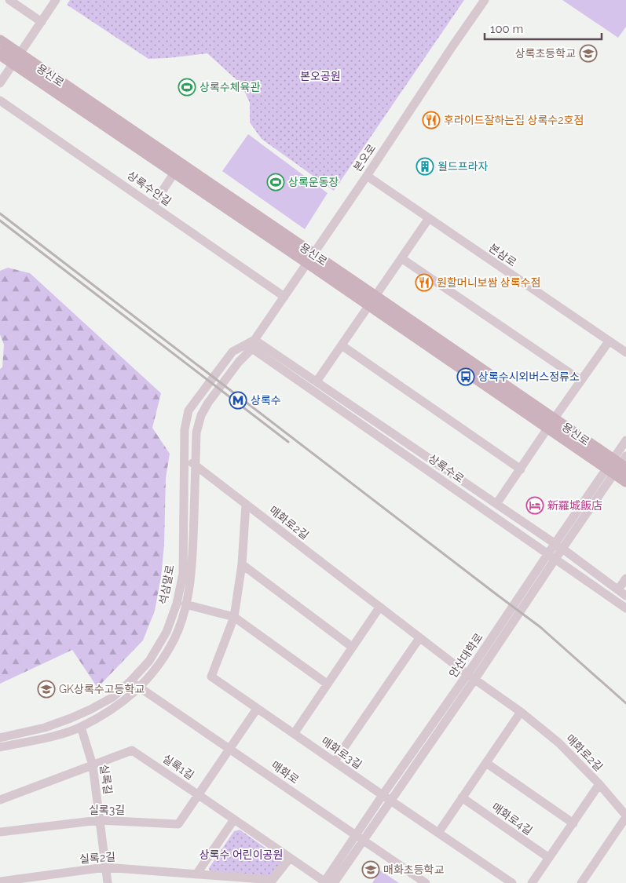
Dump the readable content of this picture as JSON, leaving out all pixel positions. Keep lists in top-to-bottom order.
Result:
{
  "streets": {
    "main road": ["용신로"],
    "street": [
      "본오로",
      "상록수안길",
      "본삼로",
      "상록수로",
      "매화로2길",
      "석삼말로",
      "안산대학로",
      "매화로3길",
      "실록1길",
      "매화로",
      "실록길",
      "실록3길",
      "매화로4길",
      "실록2길"
    ]
  },
  "crossings": [
    ["용신로", "본오로"],
    ["용신로", "안산대학로"],
    ["본오로", "상록수안길"],
    ["본오로", "본삼로"],
    ["본오로", "상록수로"],
    ["본오로", "석삼말로"],
    ["상록수로", "석삼말로"],
    ["상록수로", "안산대학로"],
    ["매화로2길", "석삼말로"],
    ["매화로2길", "안산대학로"],
    ["매화로2길", "매화로3길"],
    ["석삼말로", "매화로"],
    ["석삼말로", "실록길"],
    ["안산대학로", "매화로3길"],
    ["안산대학로", "실록1길"],
    ["안산대학로", "매화로"],
    ["실록1길", "실록길"],
    ["실록1길", "실록3길"],
    ["실록1길", "실록2길"],
    ["실록길", "실록3길"],
    ["실록길", "실록2길"]
  ],
  "parks": ["본오공원", "상록수 어린이공원"],
  "places": {
    "school or university": ["상록초등학교", "GK상록수고등학교", "매화초등학교"],
    "sports": ["상록수체육관", "상록운동장"],
    "restaurant": ["후라이드잘하는집 상록수2호점", "원할머니보쌈 상록수점"],
    "building": ["월드프라자"],
    "bus stop": ["상록수시외버스정류소"],
    "metro station": ["상록수"],
    "hotel": ["新羅城飯店"]
  },
  "scale_bar": "100 m"
}
